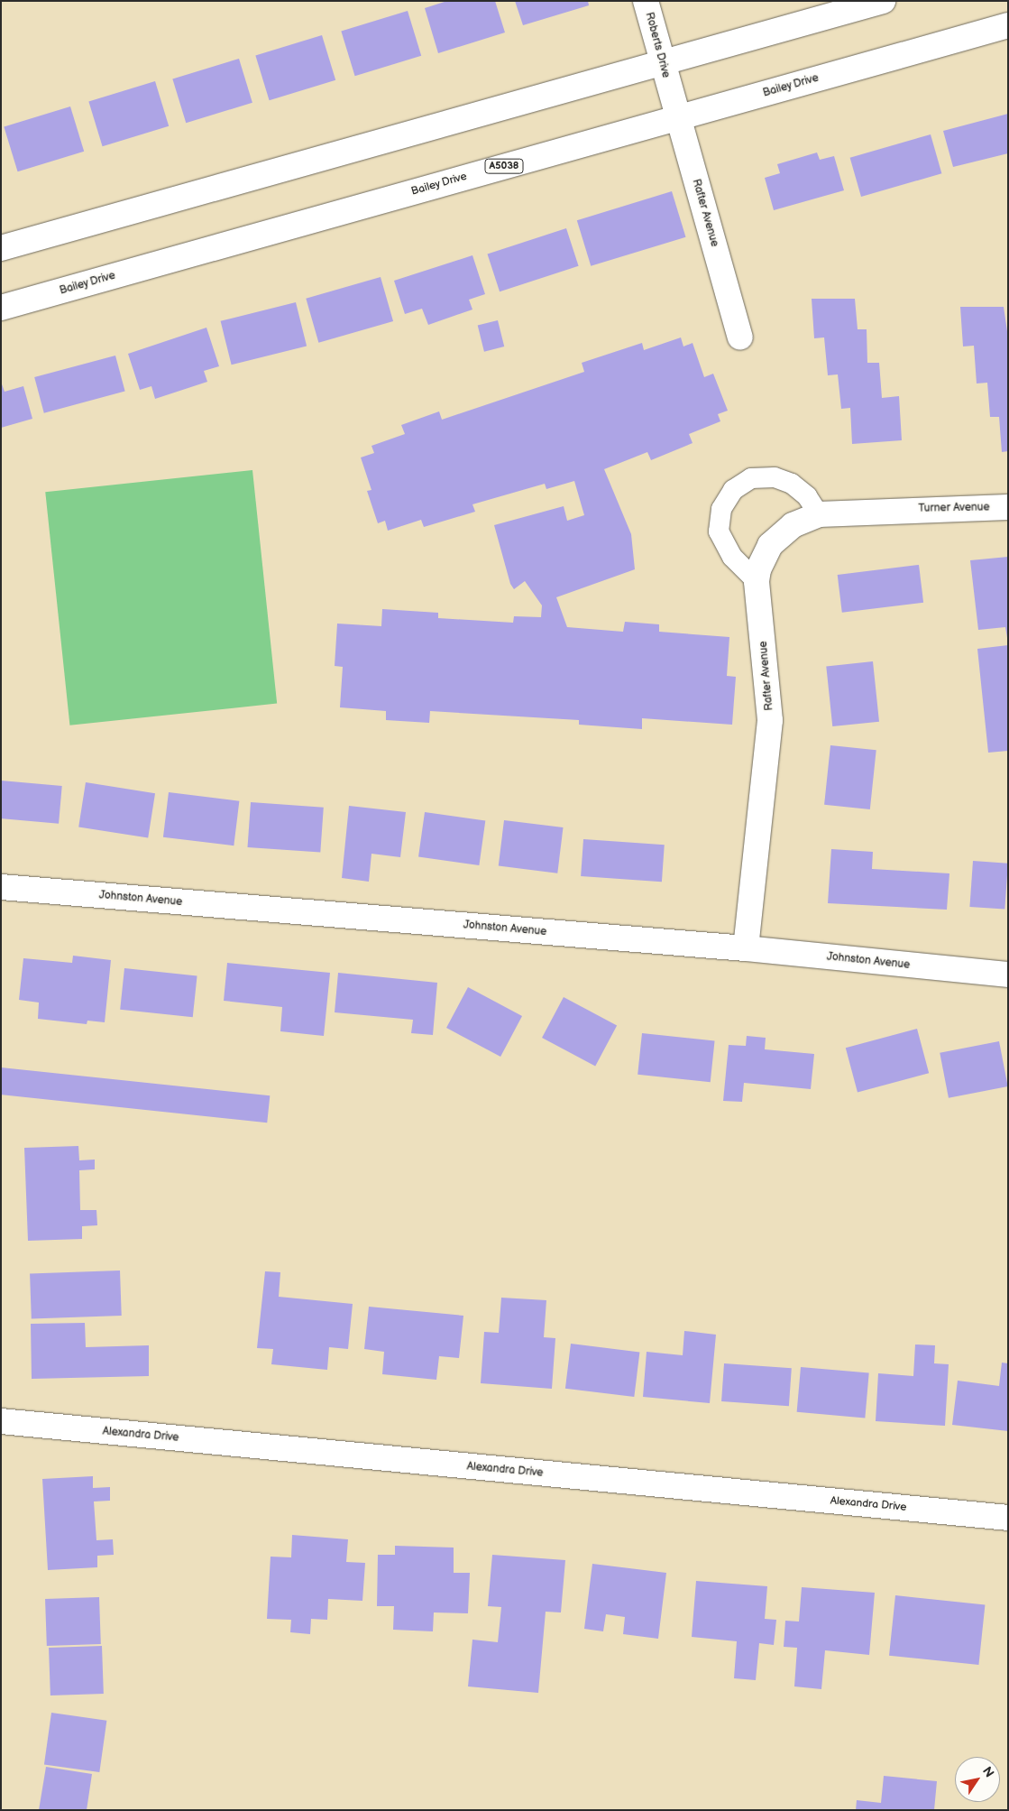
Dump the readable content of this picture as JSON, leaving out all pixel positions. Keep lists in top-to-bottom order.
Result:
{
  "streets": {
    "street": [
      "Roberts Drive",
      "Bailey Drive",
      "A5038",
      "Rafter Avenue",
      "Turner Avenue",
      "Johnston Avenue",
      "Alexandra Drive"
    ]
  },
  "crossings": [
    ["Roberts Drive", "Rafter Avenue"],
    ["Bailey Drive", "Rafter Avenue"],
    ["Rafter Avenue", "Turner Avenue"],
    ["Rafter Avenue", "Johnston Avenue"]
  ],
  "north": "top right"
}
